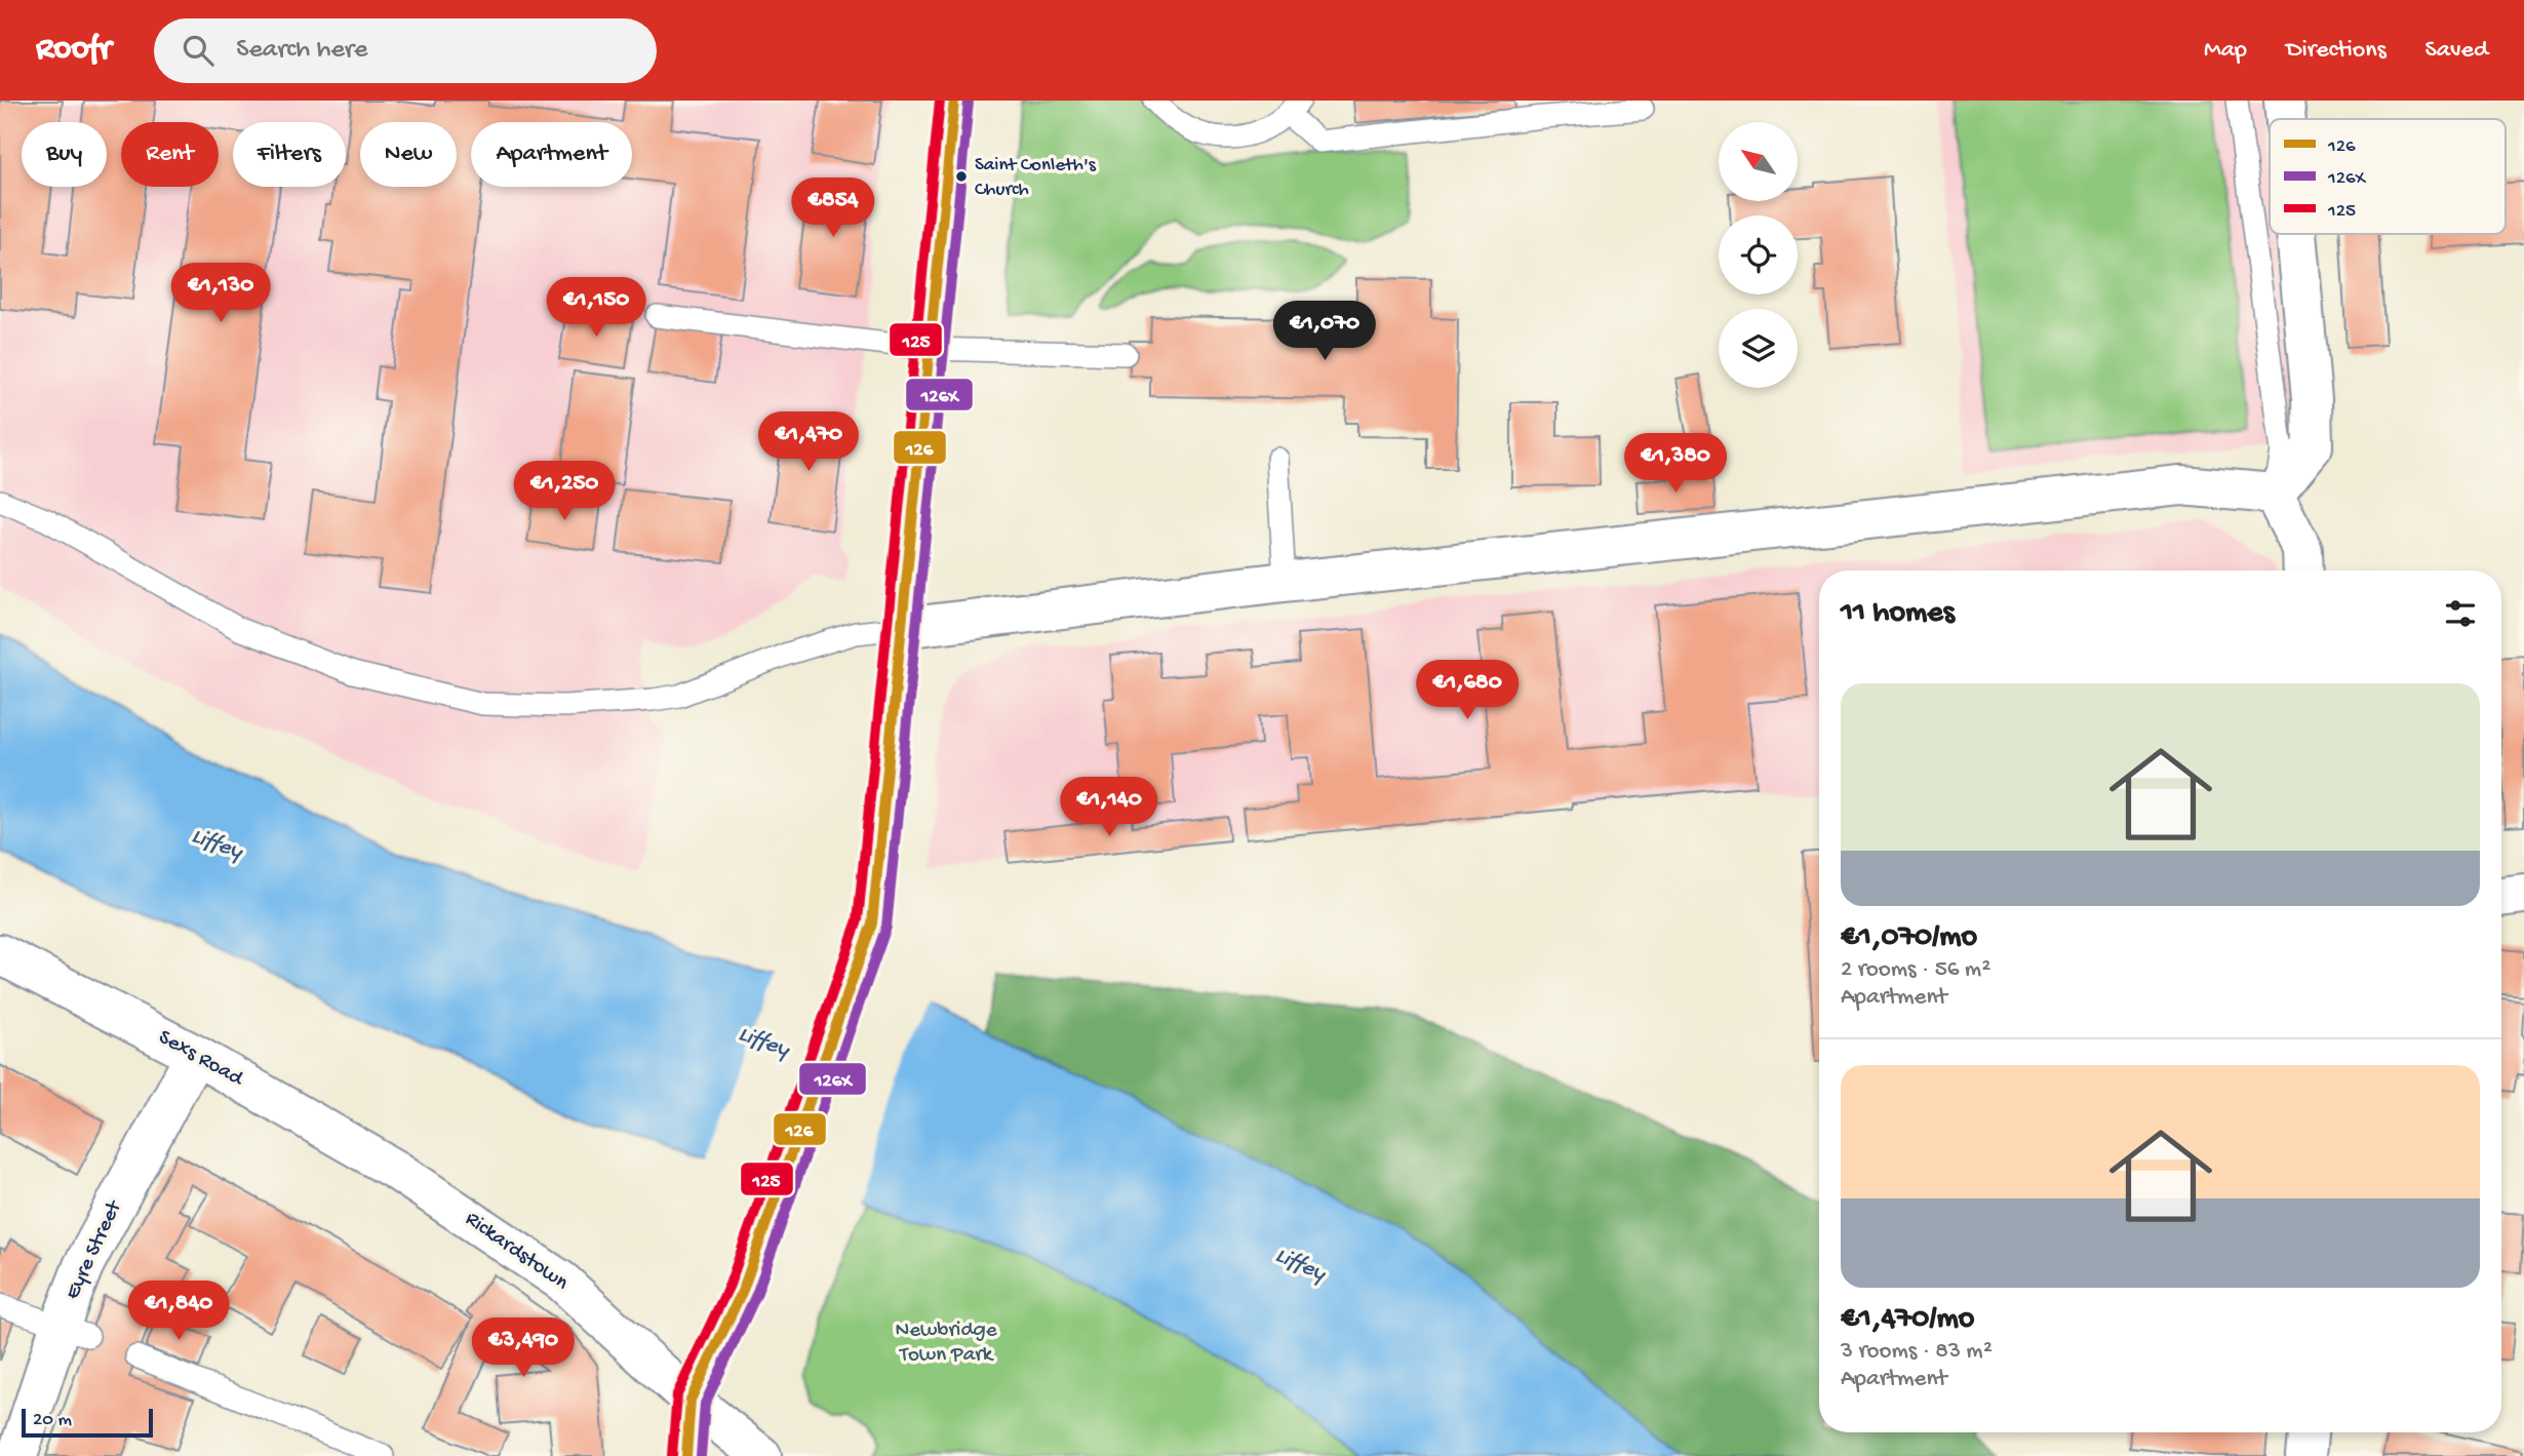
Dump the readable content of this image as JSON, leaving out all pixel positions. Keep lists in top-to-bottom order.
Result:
{
  "streets": {
    "street": ["Sexs Road", "Eyre Street", "Rickardstown"]
  },
  "crossings": [
    ["Sexs Road", "Eyre Street"],
    ["Sexs Road", "Rickardstown"]
  ],
  "water": ["Liffey"],
  "parks": ["Newbridge Town Park"],
  "places": ["Saint Conleth's Church"],
  "lines": ["transit line 126", "transit line 125", "transit line 126X"],
  "legend": ["126", "126X", "125"],
  "scale_bar": "20 m",
  "north": "top left",
  "page": {
    "header": "Roofr",
    "search": "Search here",
    "nav": ["Map", "Directions", "Saved"],
    "chip": [
      "Buy",
      "Rent",
      "Filters",
      "New",
      "Apartment"
    ],
    "price": [
      "€854",
      "€1,130",
      "€1,150",
      "€1,070",
      "€1,470",
      "€1,380",
      "€1,250",
      "€1,680",
      "€1,140",
      "€1,840",
      "€3,490"
    ],
    "heading": "11 homes",
    "list": [
      {
        "name": "€1,070/mo",
        "note": "2 rooms · 56 m² · Apartment"
      },
      {
        "name": "€1,470/mo",
        "note": "3 rooms · 83 m² · Apartment"
      }
    ],
    "scale": "20 m"
  }
}
